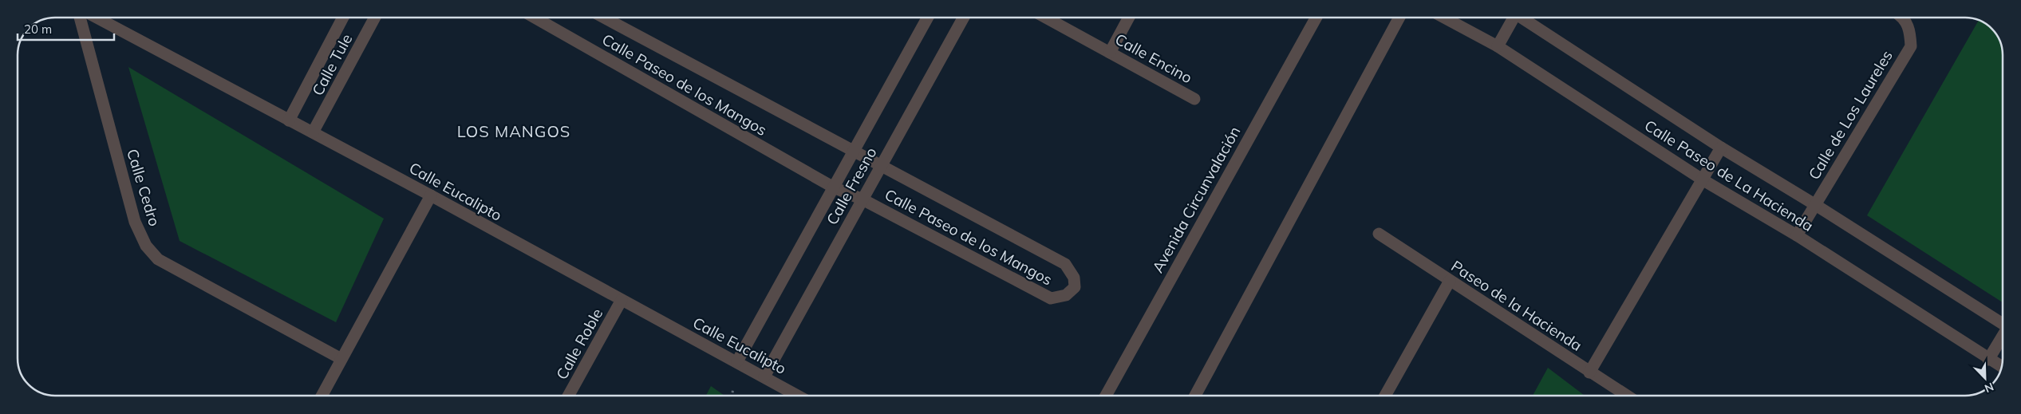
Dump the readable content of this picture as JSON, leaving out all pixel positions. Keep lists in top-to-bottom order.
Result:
{
  "streets": {
    "street": [
      "Calle Encino",
      "Calle Tule",
      "Calle Paseo de los Mangos",
      "Calle de Los Laureles",
      "Calle Paseo de La Hacienda",
      "Calle Fresno",
      "Calle Cedro",
      "Calle Eucalipto",
      "Avenida Circunvalación",
      "Paseo de la Hacienda",
      "Calle Roble"
    ]
  },
  "crossings": [
    ["Calle Tule", "Calle Eucalipto"],
    ["Calle Paseo de los Mangos", "Calle Fresno"],
    ["Calle de Los Laureles", "Calle Paseo de La Hacienda"],
    ["Calle Fresno", "Calle Eucalipto"],
    ["Calle Eucalipto", "Calle Roble"]
  ],
  "districts": ["LOS MANGOS"],
  "scale_bar": "20 m",
  "north": "bottom right"
}
